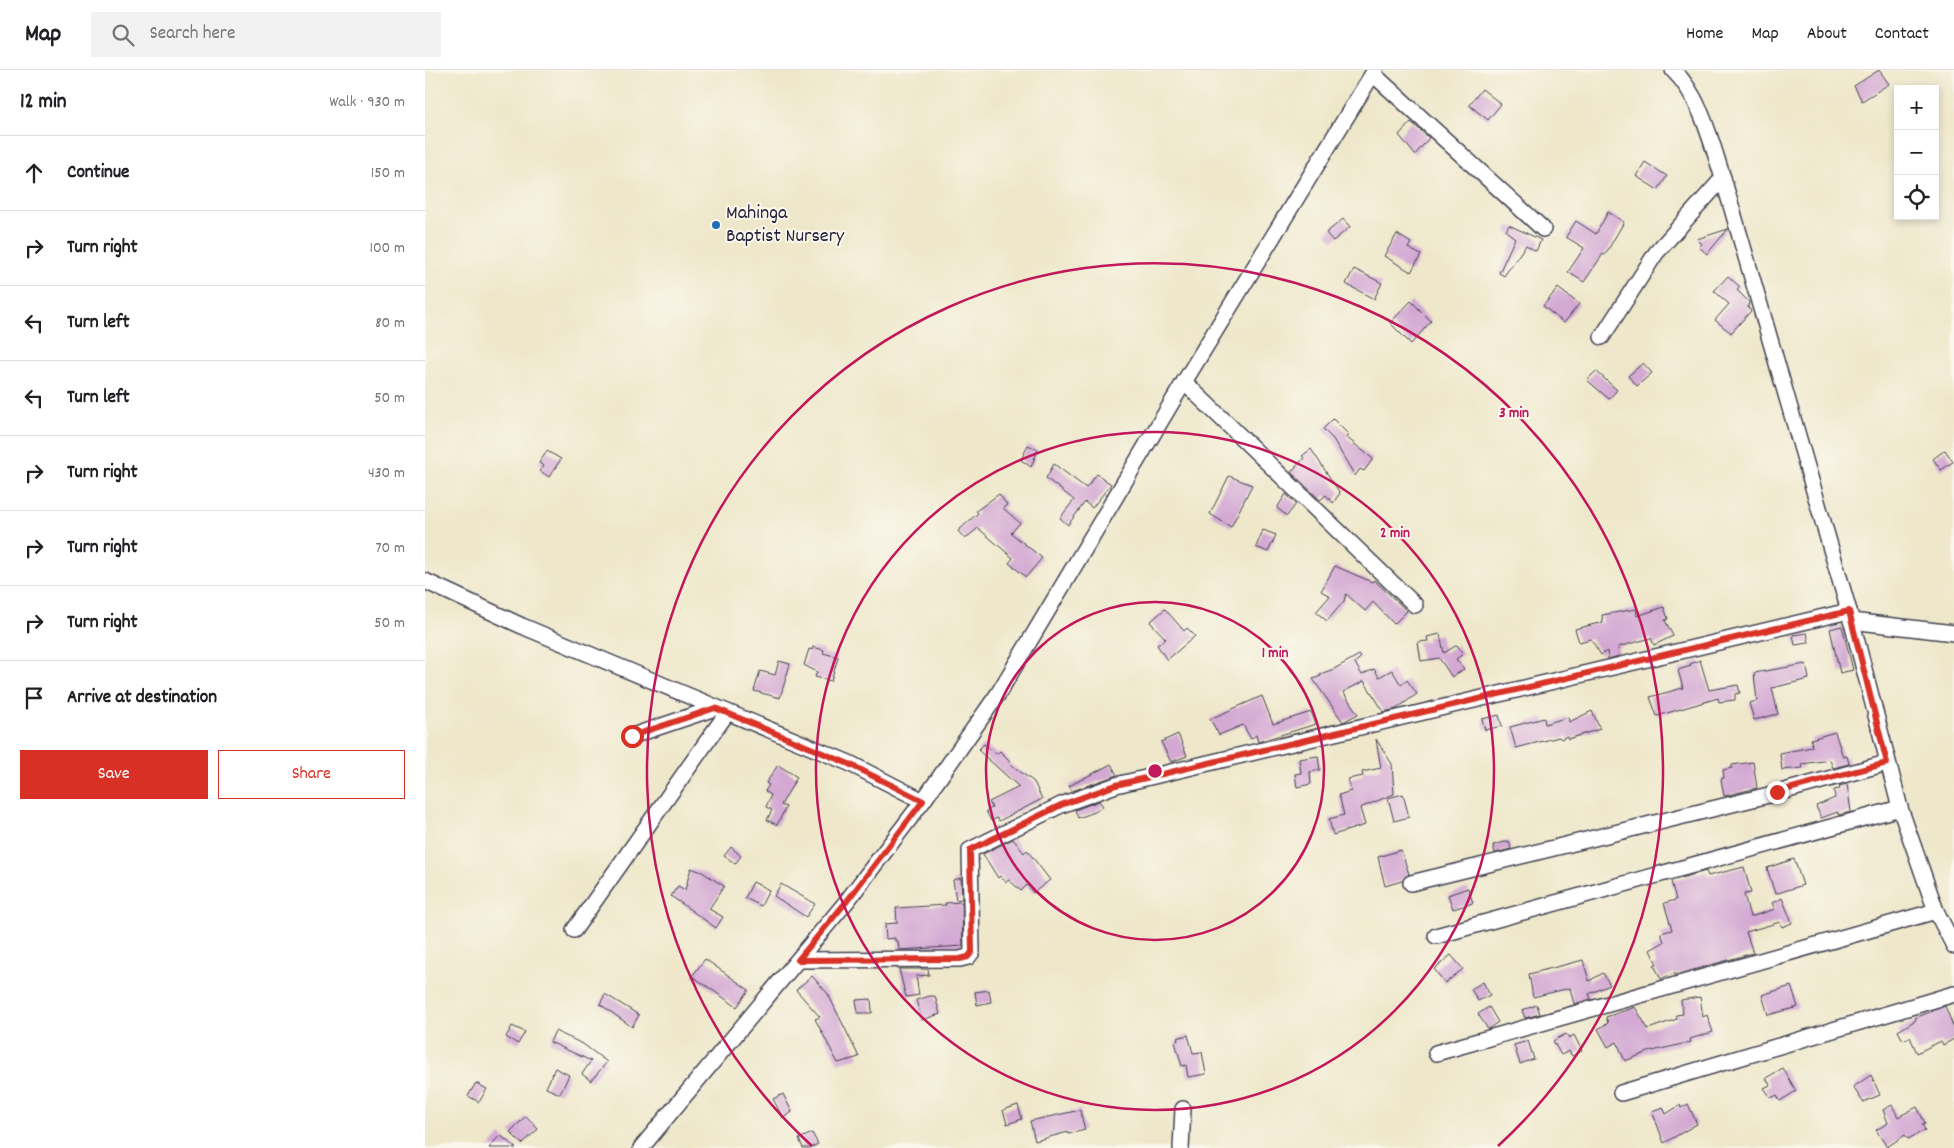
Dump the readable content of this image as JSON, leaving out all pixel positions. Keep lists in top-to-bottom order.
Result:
{
  "places": ["Mahinga Baptist Nursery"],
  "page": {
    "header": "Map",
    "search": "Search here",
    "nav": [
      "Home",
      "Map",
      "About",
      "Contact"
    ],
    "heading": ["12 min", "Walk · 930 m"],
    "map_buttons": ["+", "−"],
    "list": [
      ["Continue", "150 m"],
      ["Turn right", "100 m"],
      ["Turn left", "80 m"],
      ["Turn left", "50 m"],
      ["Turn right", "430 m"],
      ["Turn right", "70 m"],
      ["Turn right", "50 m"],
      "Arrive at destination"
    ],
    "buttons": ["Save", "Share"]
  },
  "rings": ["3 min", "2 min", "1 min"]
}
